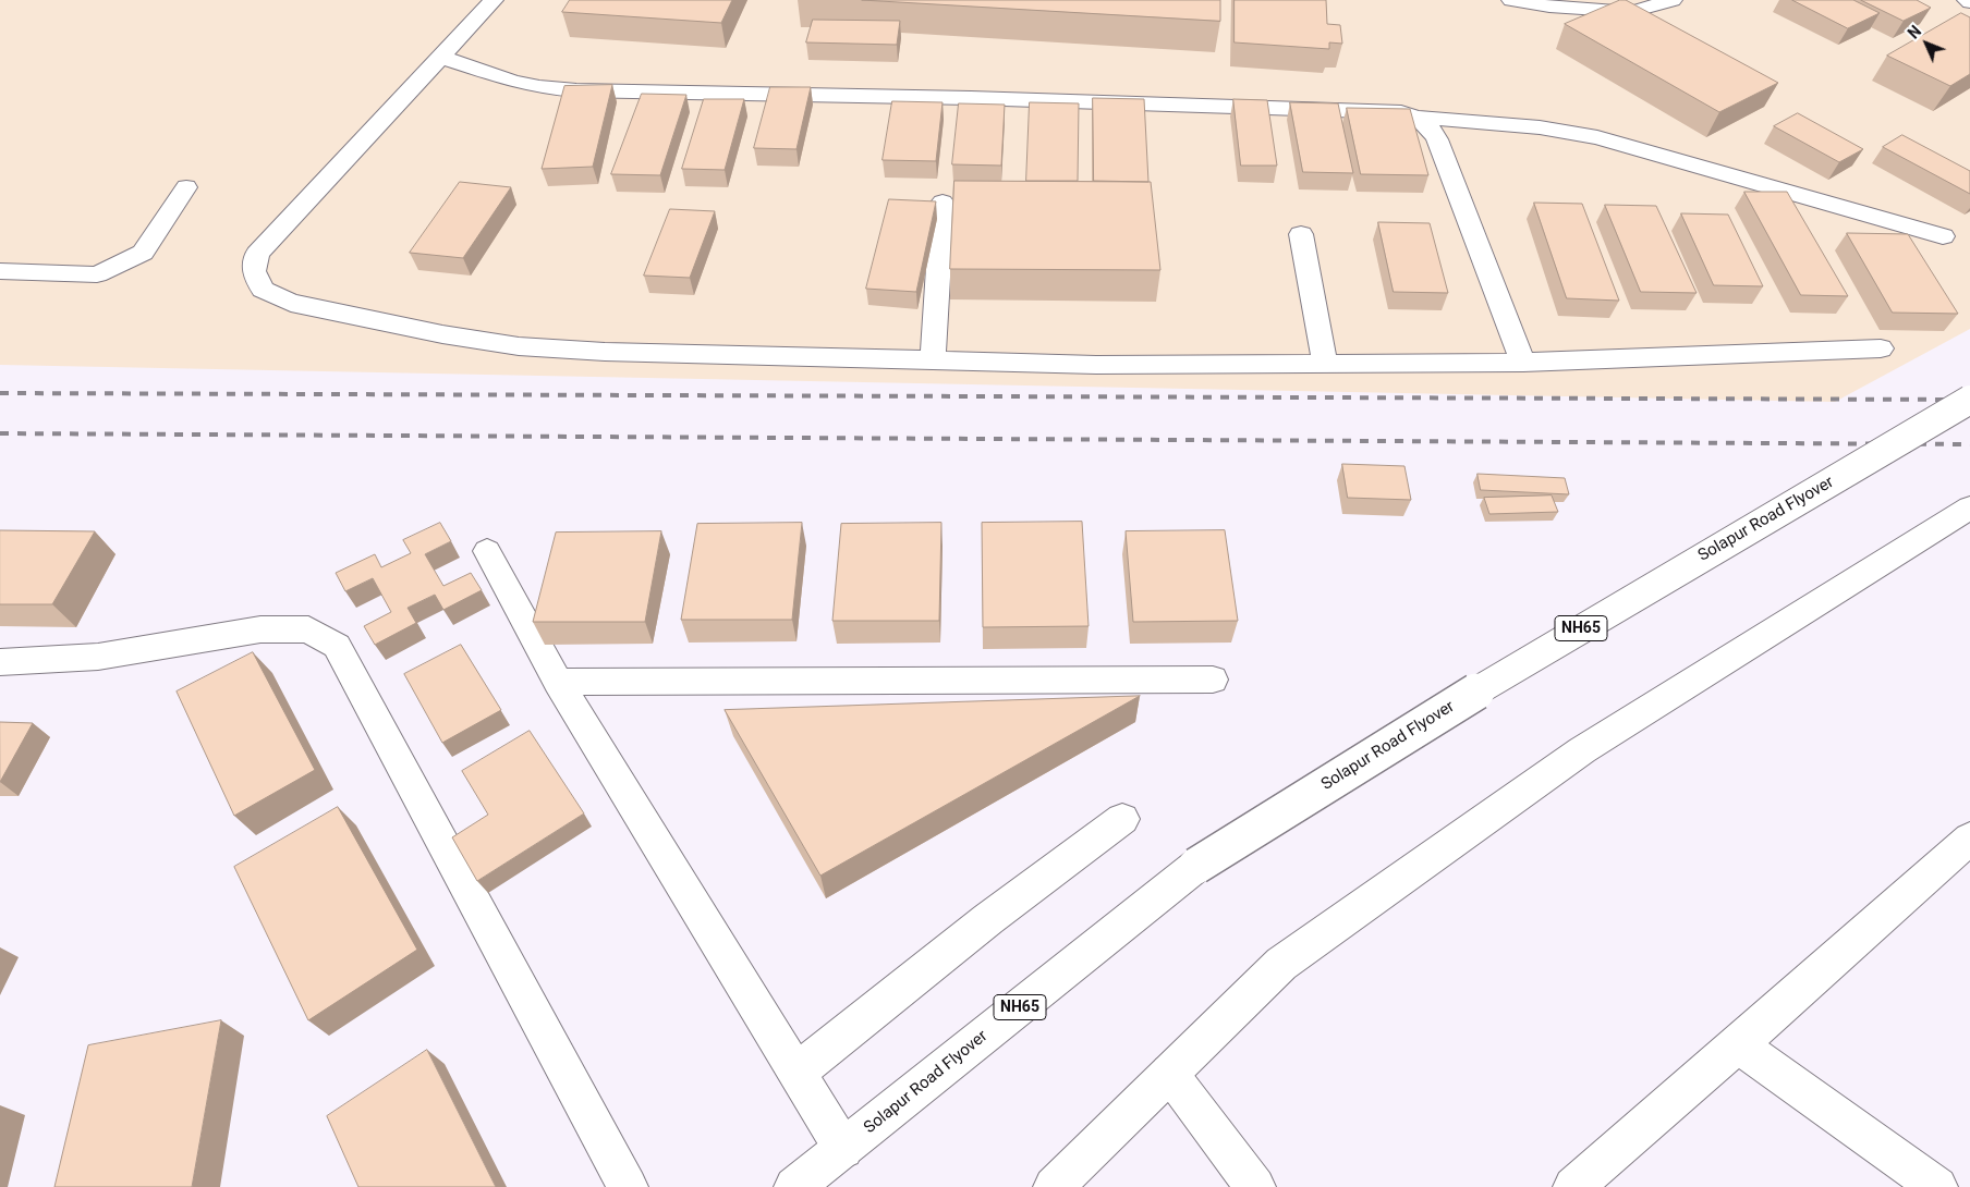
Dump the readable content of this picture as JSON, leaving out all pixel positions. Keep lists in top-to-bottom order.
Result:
{
  "streets": {
    "main road": ["Solapur Road Flyover", "NH65"]
  },
  "crossings": [
    ["Solapur Road Flyover", "NH65"]
  ],
  "north": "top left"
}
